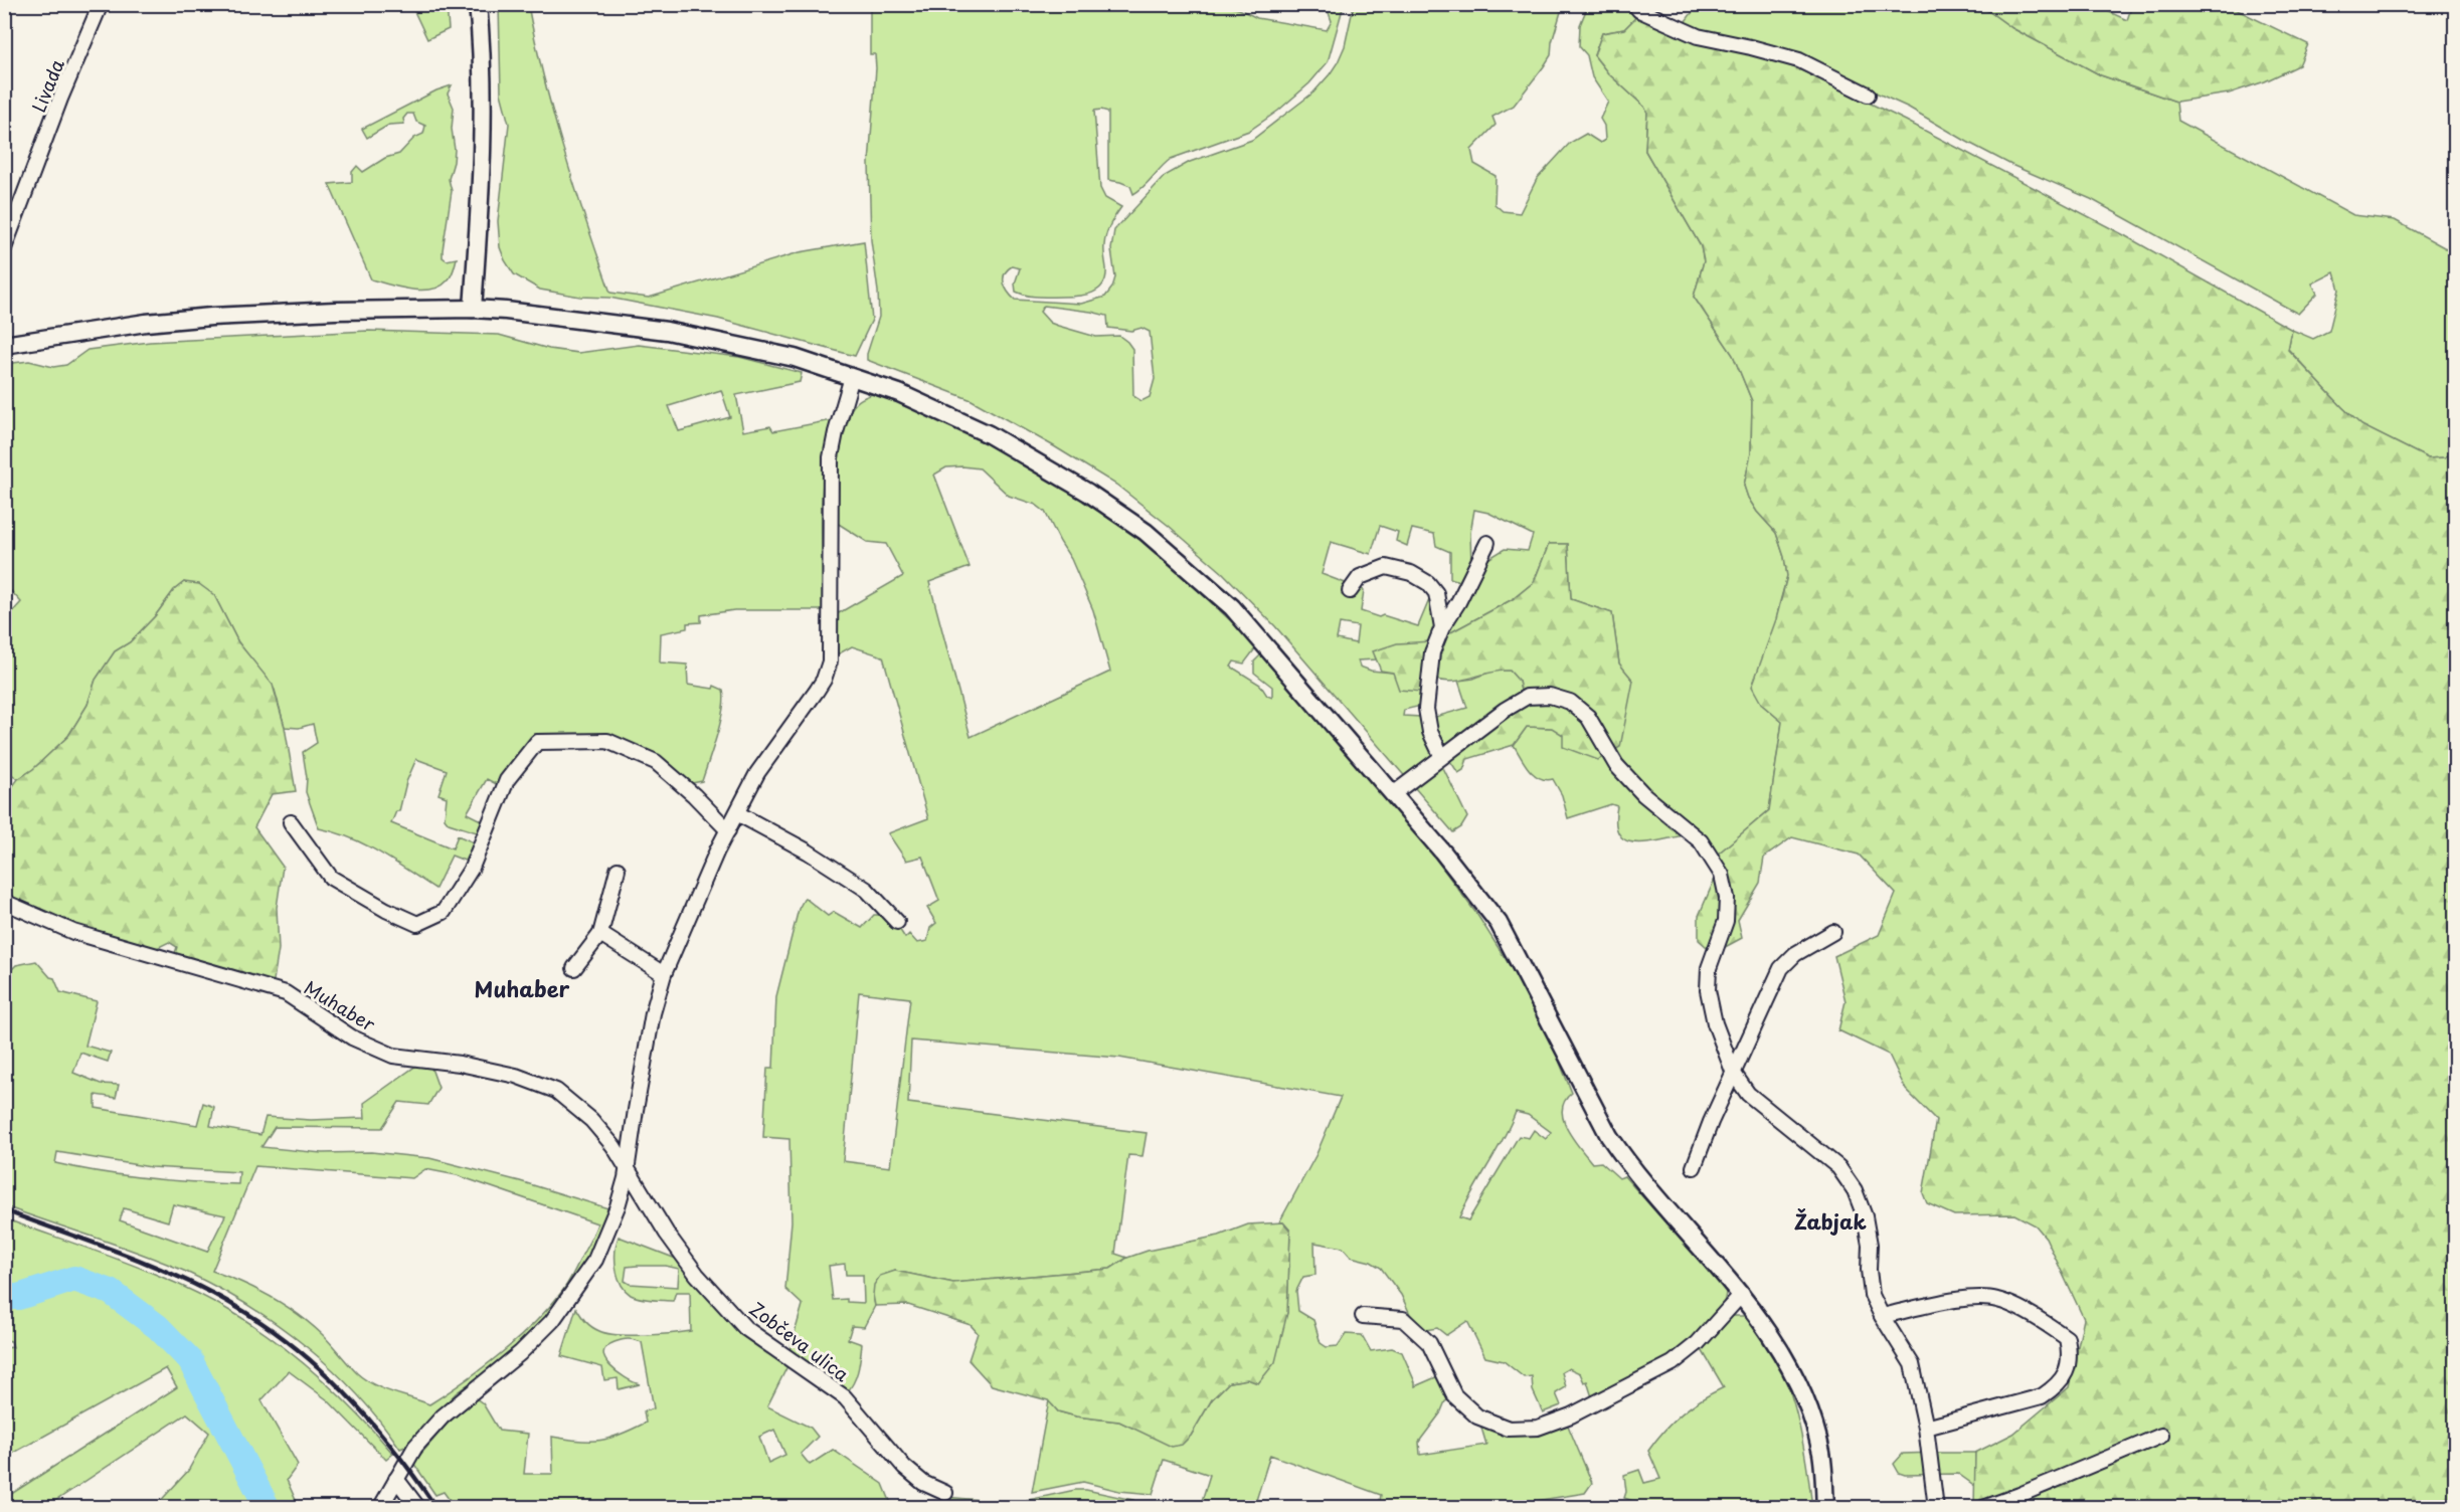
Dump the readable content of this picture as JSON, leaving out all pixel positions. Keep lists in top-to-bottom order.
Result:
{
  "streets": {
    "street": ["Livada", "Muhaber", "Zobčeva ulica"]
  },
  "crossings": [
    ["Muhaber", "Zobčeva ulica"]
  ],
  "districts": ["Muhaber", "Žabjak"]
}
